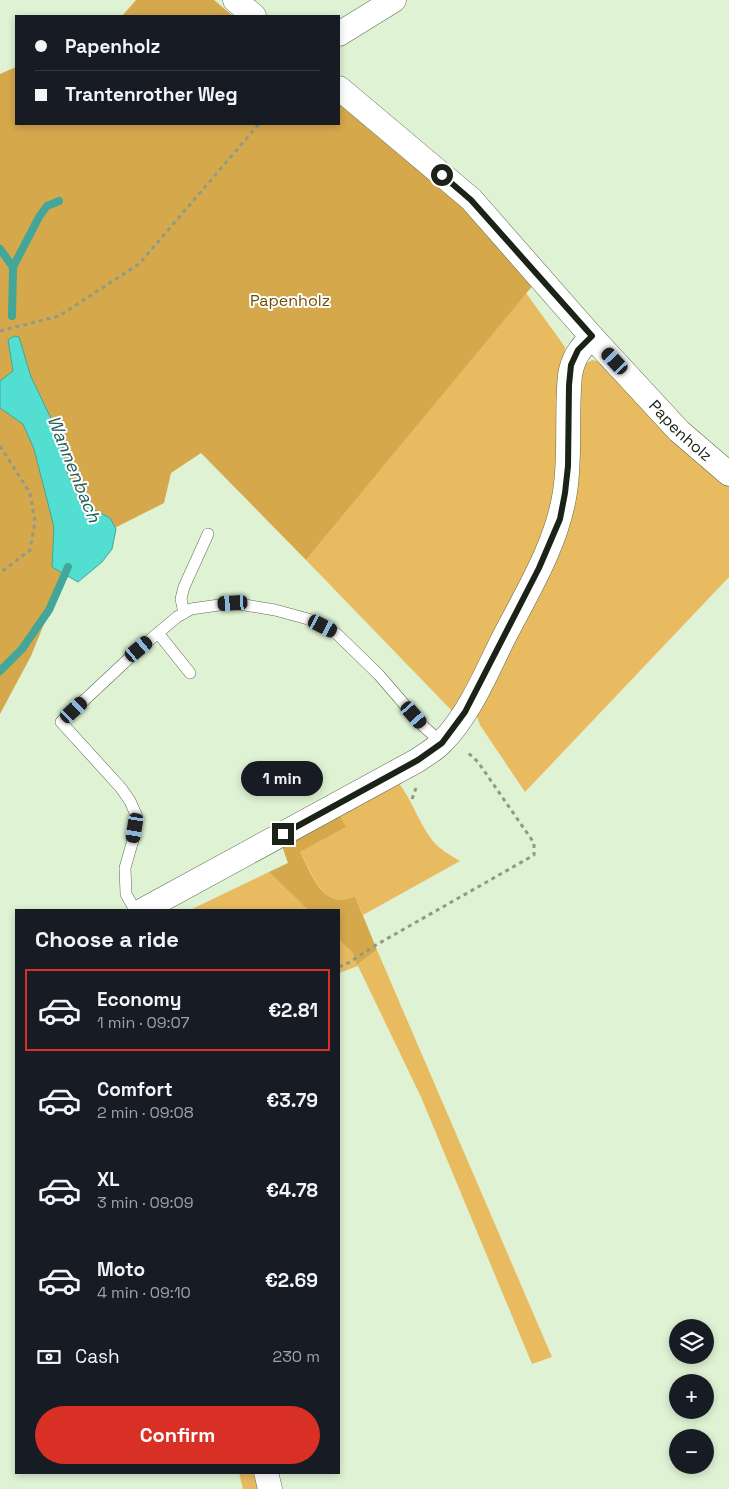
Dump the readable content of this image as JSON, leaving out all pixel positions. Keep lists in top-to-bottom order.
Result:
{
  "streets": {
    "street": ["Papenholz"]
  },
  "water": ["Wannenbach"],
  "parks": ["Papenholz"],
  "page": {
    "banner": ["Papenholz", "Trantenrother Weg"],
    "bubble": "1 min",
    "heading": "Choose a ride",
    "list": [
      {
        "name": "Economy",
        "note": "1 min · 09:07",
        "value": "€2.81"
      },
      {
        "name": "Comfort",
        "note": "2 min · 09:08",
        "value": "€3.79"
      },
      {
        "name": "XL",
        "note": "3 min · 09:09",
        "value": "€4.78"
      },
      {
        "name": "Moto",
        "note": "4 min · 09:10",
        "value": "€2.69"
      }
    ],
    "map_buttons": ["+", "−"],
    "pay": ["Cash", "230 m"],
    "buttons": "Confirm"
  }
}
